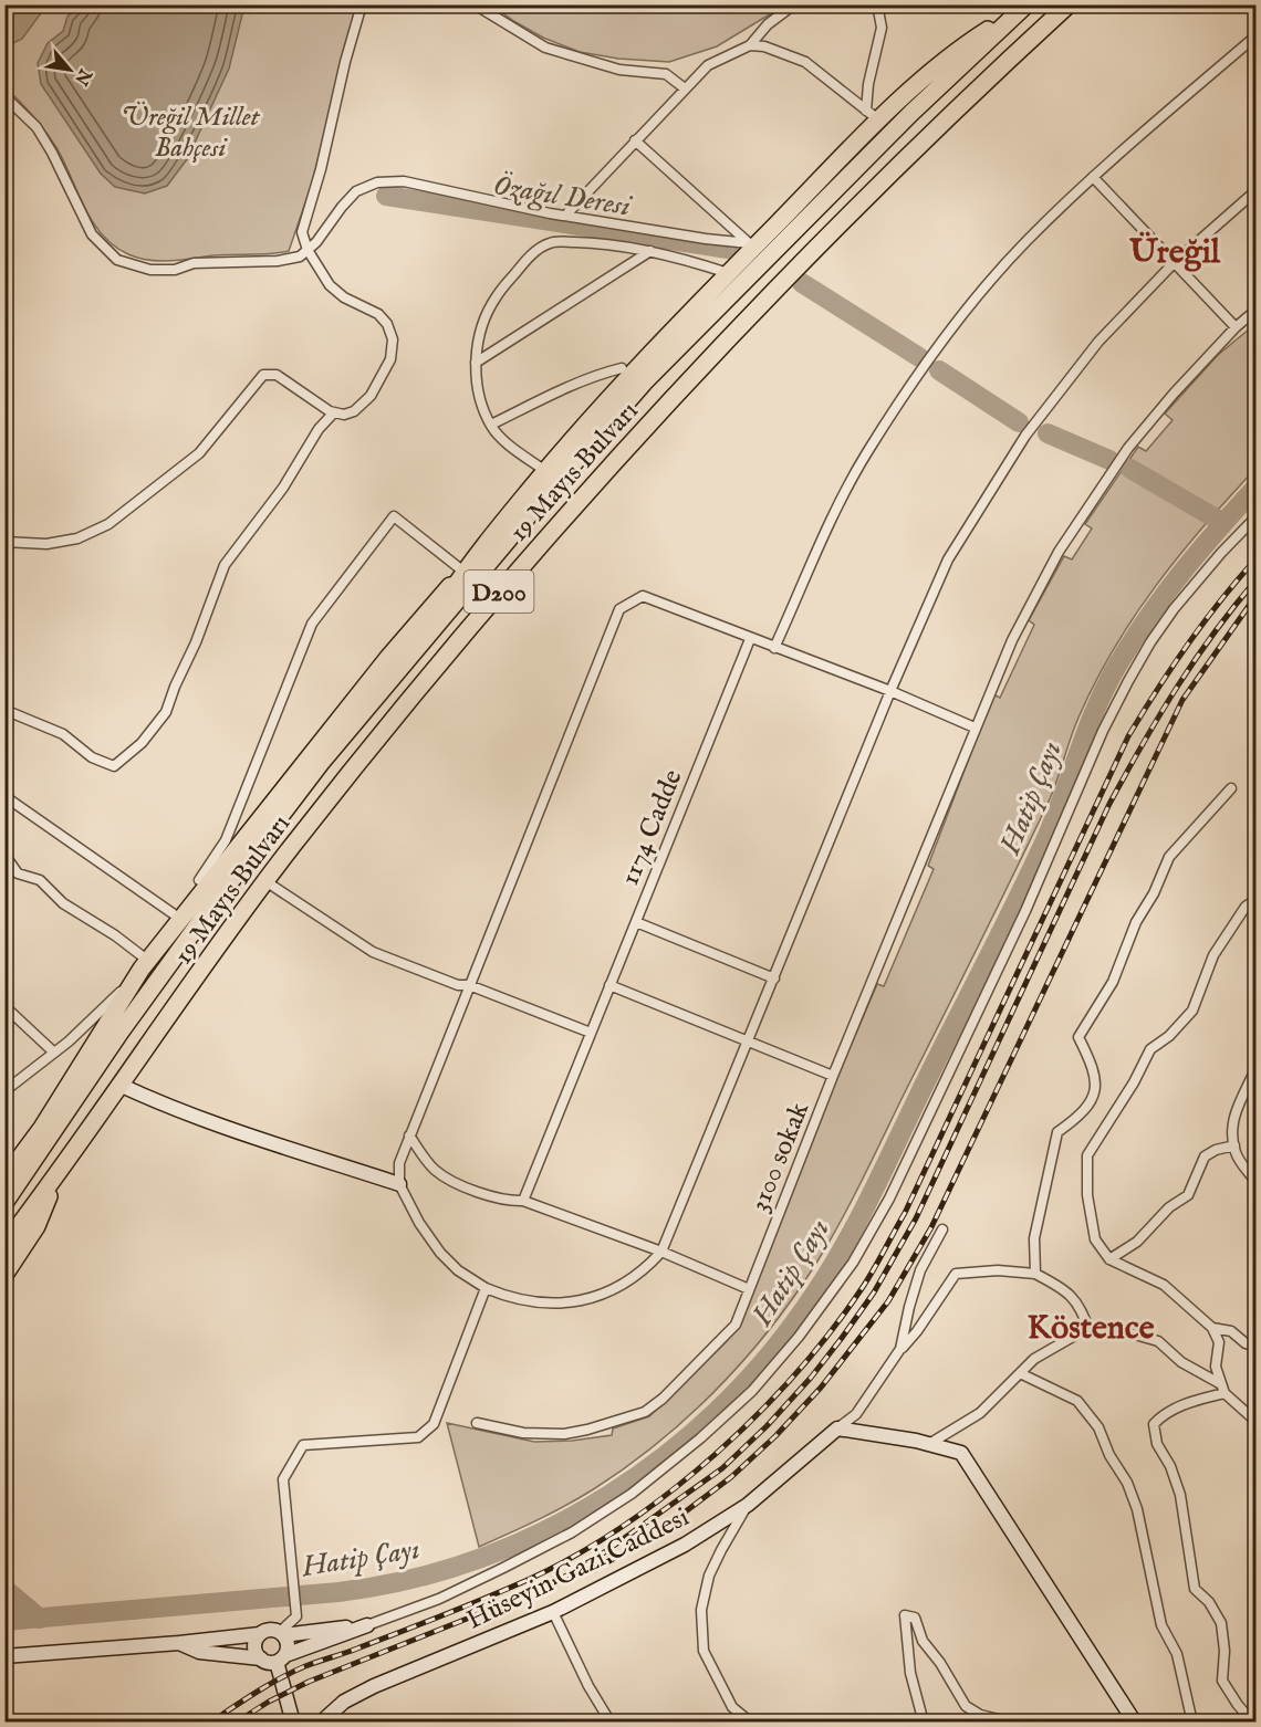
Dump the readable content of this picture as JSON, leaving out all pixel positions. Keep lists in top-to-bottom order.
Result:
{
  "streets": {
    "highway": ["19 Mayıs Bulvarı", "D200"],
    "street": ["1174 Cadde", "3100 sokak", "Hüseyin Gazi Caddesi"]
  },
  "districts": ["Üreğil", "Köstence"],
  "water": ["Özağıl Deresi", "Hatip Çayı"],
  "parks": ["Üreğil Millet Bahçesi"],
  "north": "bottom right"
}
